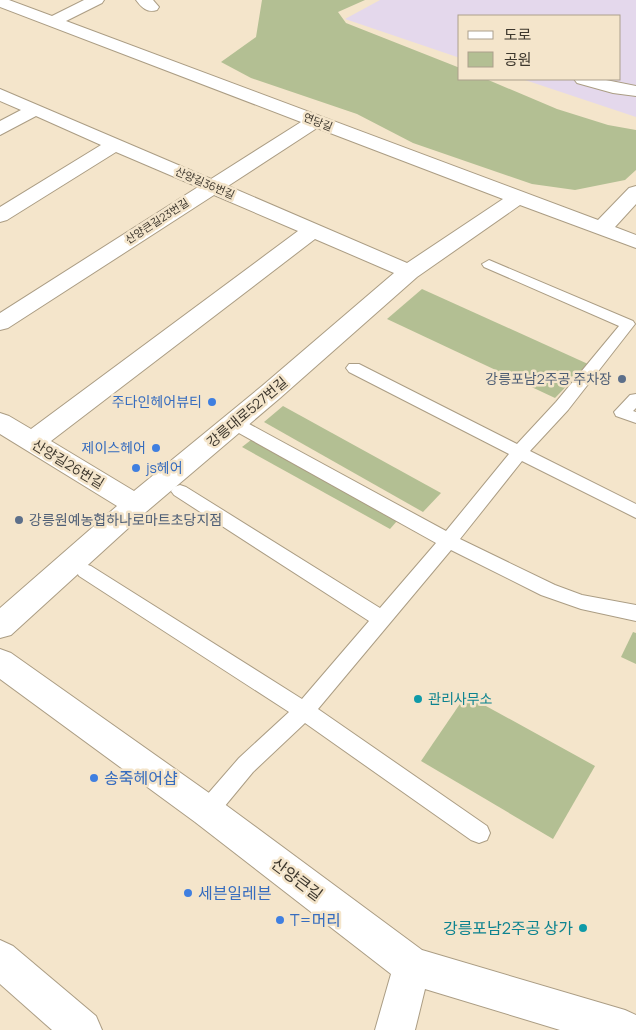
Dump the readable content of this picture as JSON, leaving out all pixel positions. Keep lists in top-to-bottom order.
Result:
{
  "streets": {
    "street": [
      "연당길",
      "산양길36번길",
      "산양큰길23번길",
      "강릉대로527번길",
      "산양길26번길",
      "산양큰길"
    ]
  },
  "crossings": [
    ["연당길", "산양큰길23번길"],
    ["연당길", "강릉대로527번길"],
    ["산양길36번길", "산양큰길23번길"],
    ["산양길36번길", "강릉대로527번길"],
    ["강릉대로527번길", "산양길26번길"]
  ],
  "places": [
    "강릉포남2주공 주차장",
    "주다인헤어뷰티",
    "제이스헤어",
    "js헤어",
    "강릉원예농협하나로마트초당지점",
    "관리사무소",
    "송죽헤어샵",
    "세븐일레븐",
    "T=머리",
    "강릉포남2주공 상가"
  ],
  "legend": ["도로", "공원"]
}
